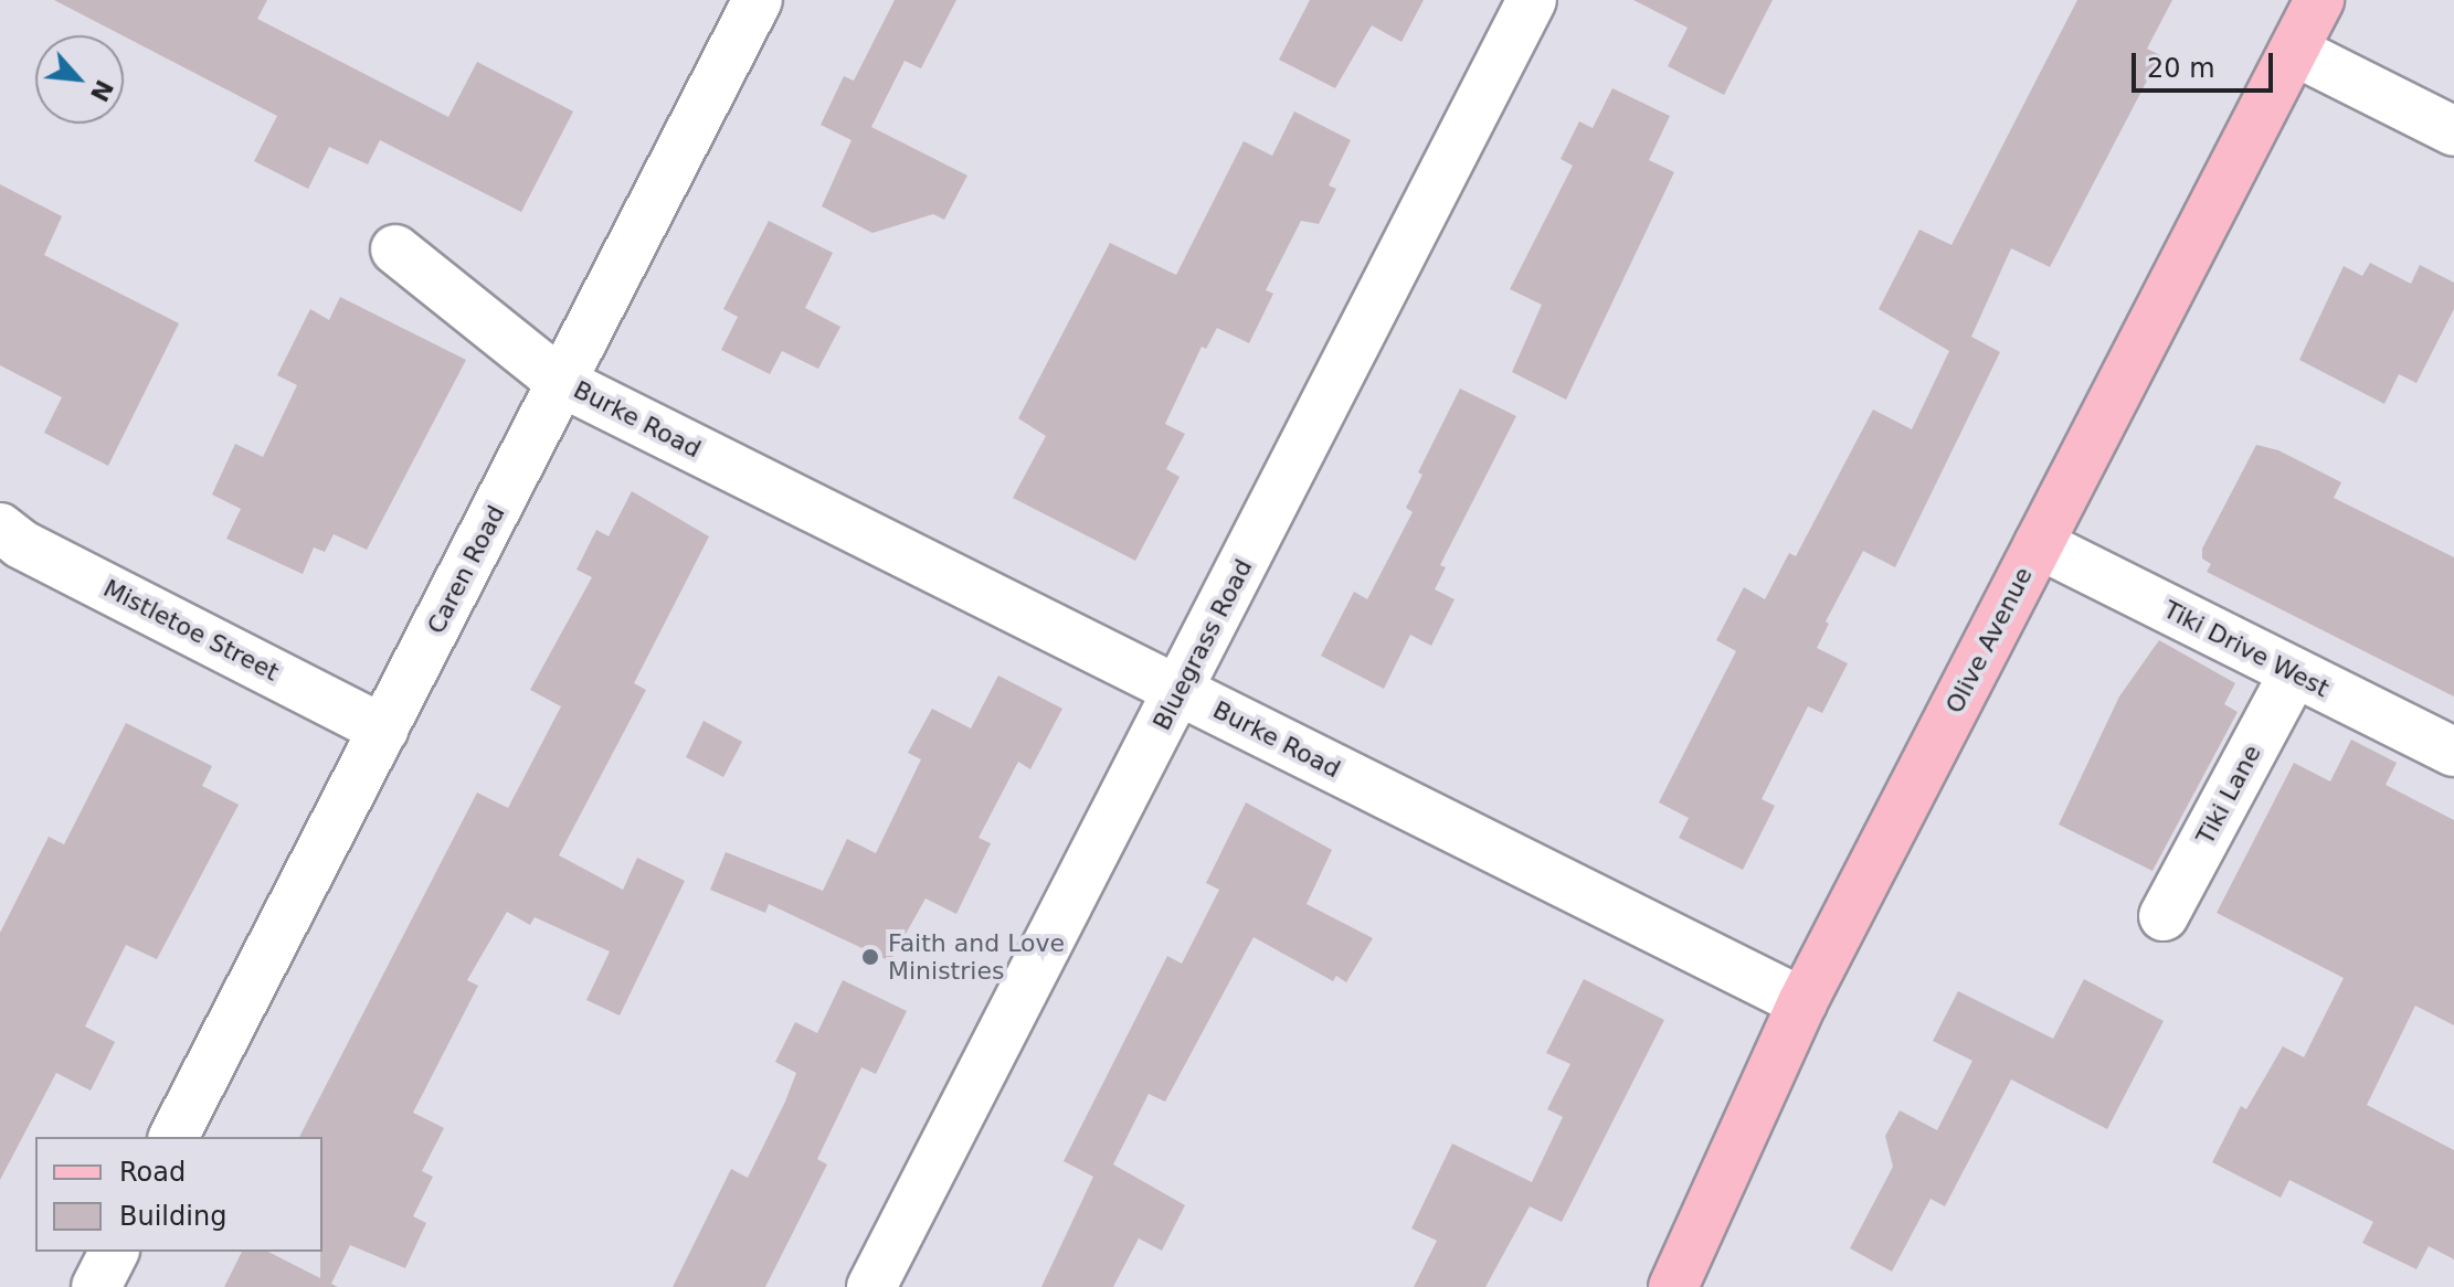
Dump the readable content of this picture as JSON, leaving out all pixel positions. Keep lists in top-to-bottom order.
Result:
{
  "streets": {
    "main road": ["Olive Avenue"],
    "street": [
      "Burke Road",
      "Caren Road",
      "Mistletoe Street",
      "Bluegrass Road",
      "Tiki Drive West",
      "Tiki Lane"
    ]
  },
  "crossings": [
    ["Burke Road", "Caren Road"],
    ["Burke Road", "Olive Avenue"],
    ["Burke Road", "Bluegrass Road"],
    ["Caren Road", "Mistletoe Street"],
    ["Olive Avenue", "Tiki Drive West"],
    ["Tiki Drive West", "Tiki Lane"]
  ],
  "places": ["Faith and Love Ministries"],
  "legend": ["Road", "Building"],
  "scale_bar": "20 m",
  "north": "bottom right"
}
